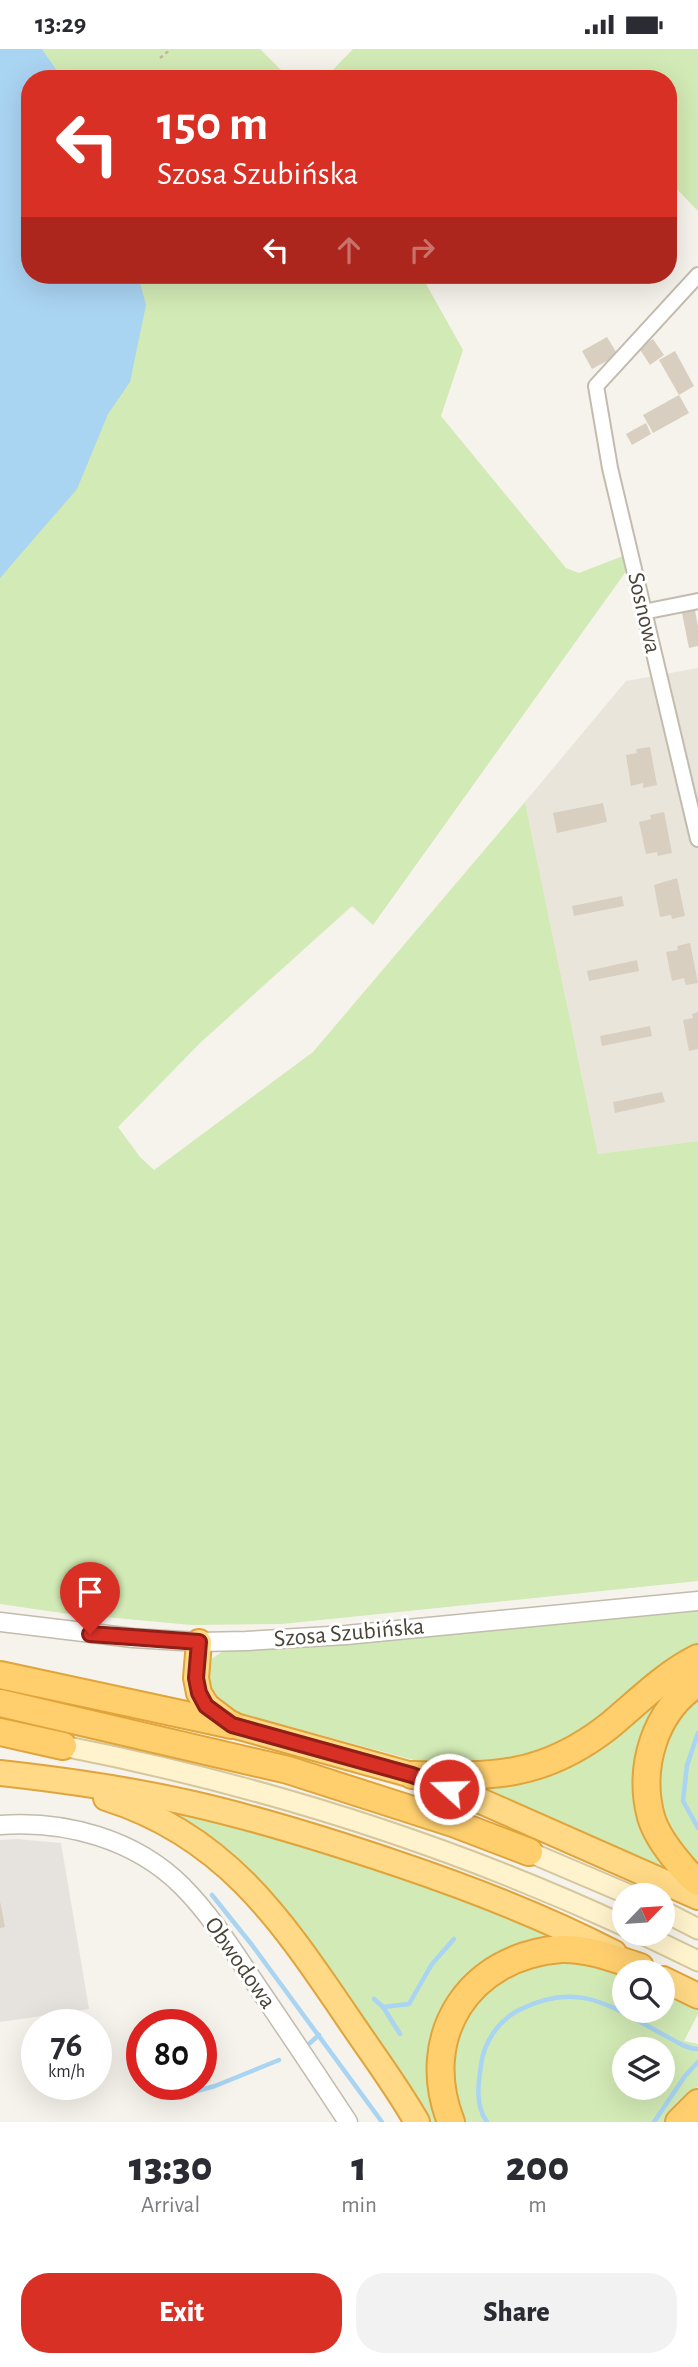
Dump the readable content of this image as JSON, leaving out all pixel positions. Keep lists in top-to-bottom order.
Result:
{
  "streets": {
    "street": ["Sosnowa", "Szosa Szubińska", "Obwodowa"]
  },
  "north": "top right",
  "page": {
    "status": "13:29",
    "turn": ["150 m", "Szosa Szubińska"],
    "speed": "76 km/h",
    "limit": "80",
    "eta": [
      "13:30",
      "Arrival",
      "1",
      "min",
      "200",
      "m"
    ],
    "buttons": ["Exit", "Share"]
  }
}
